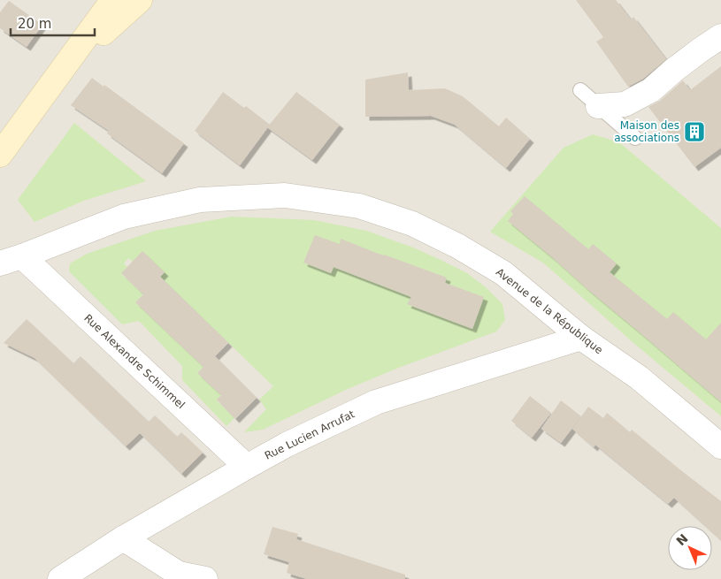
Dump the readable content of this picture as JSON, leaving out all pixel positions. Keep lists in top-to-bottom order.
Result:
{
  "streets": {
    "street": ["Avenue de la République", "Rue Alexandre Schimmel", "Rue Lucien Arrufat"]
  },
  "crossings": [
    ["Avenue de la République", "Rue Alexandre Schimmel"],
    ["Avenue de la République", "Rue Lucien Arrufat"],
    ["Rue Alexandre Schimmel", "Rue Lucien Arrufat"]
  ],
  "places": {
    "building": ["Maison des associations"]
  },
  "scale_bar": "20 m",
  "north": "top left"
}
